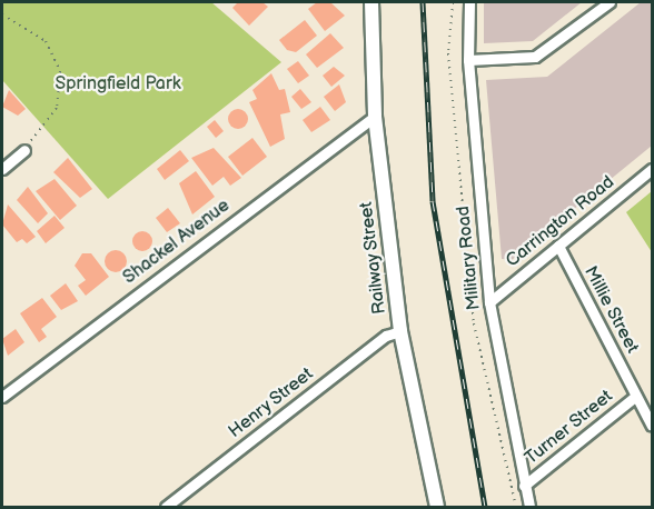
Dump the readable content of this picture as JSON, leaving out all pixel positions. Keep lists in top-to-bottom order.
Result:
{
  "streets": {
    "main road": ["Railway Street"],
    "street": [
      "Carrington Road",
      "Shackel Avenue",
      "Military Road",
      "Millie Street",
      "Henry Street",
      "Turner Street"
    ]
  },
  "crossings": [
    ["Carrington Road", "Military Road"],
    ["Carrington Road", "Millie Street"],
    ["Shackel Avenue", "Railway Street"],
    ["Railway Street", "Henry Street"],
    ["Military Road", "Turner Street"],
    ["Millie Street", "Turner Street"]
  ],
  "parks": ["Springfield Park"]
}
